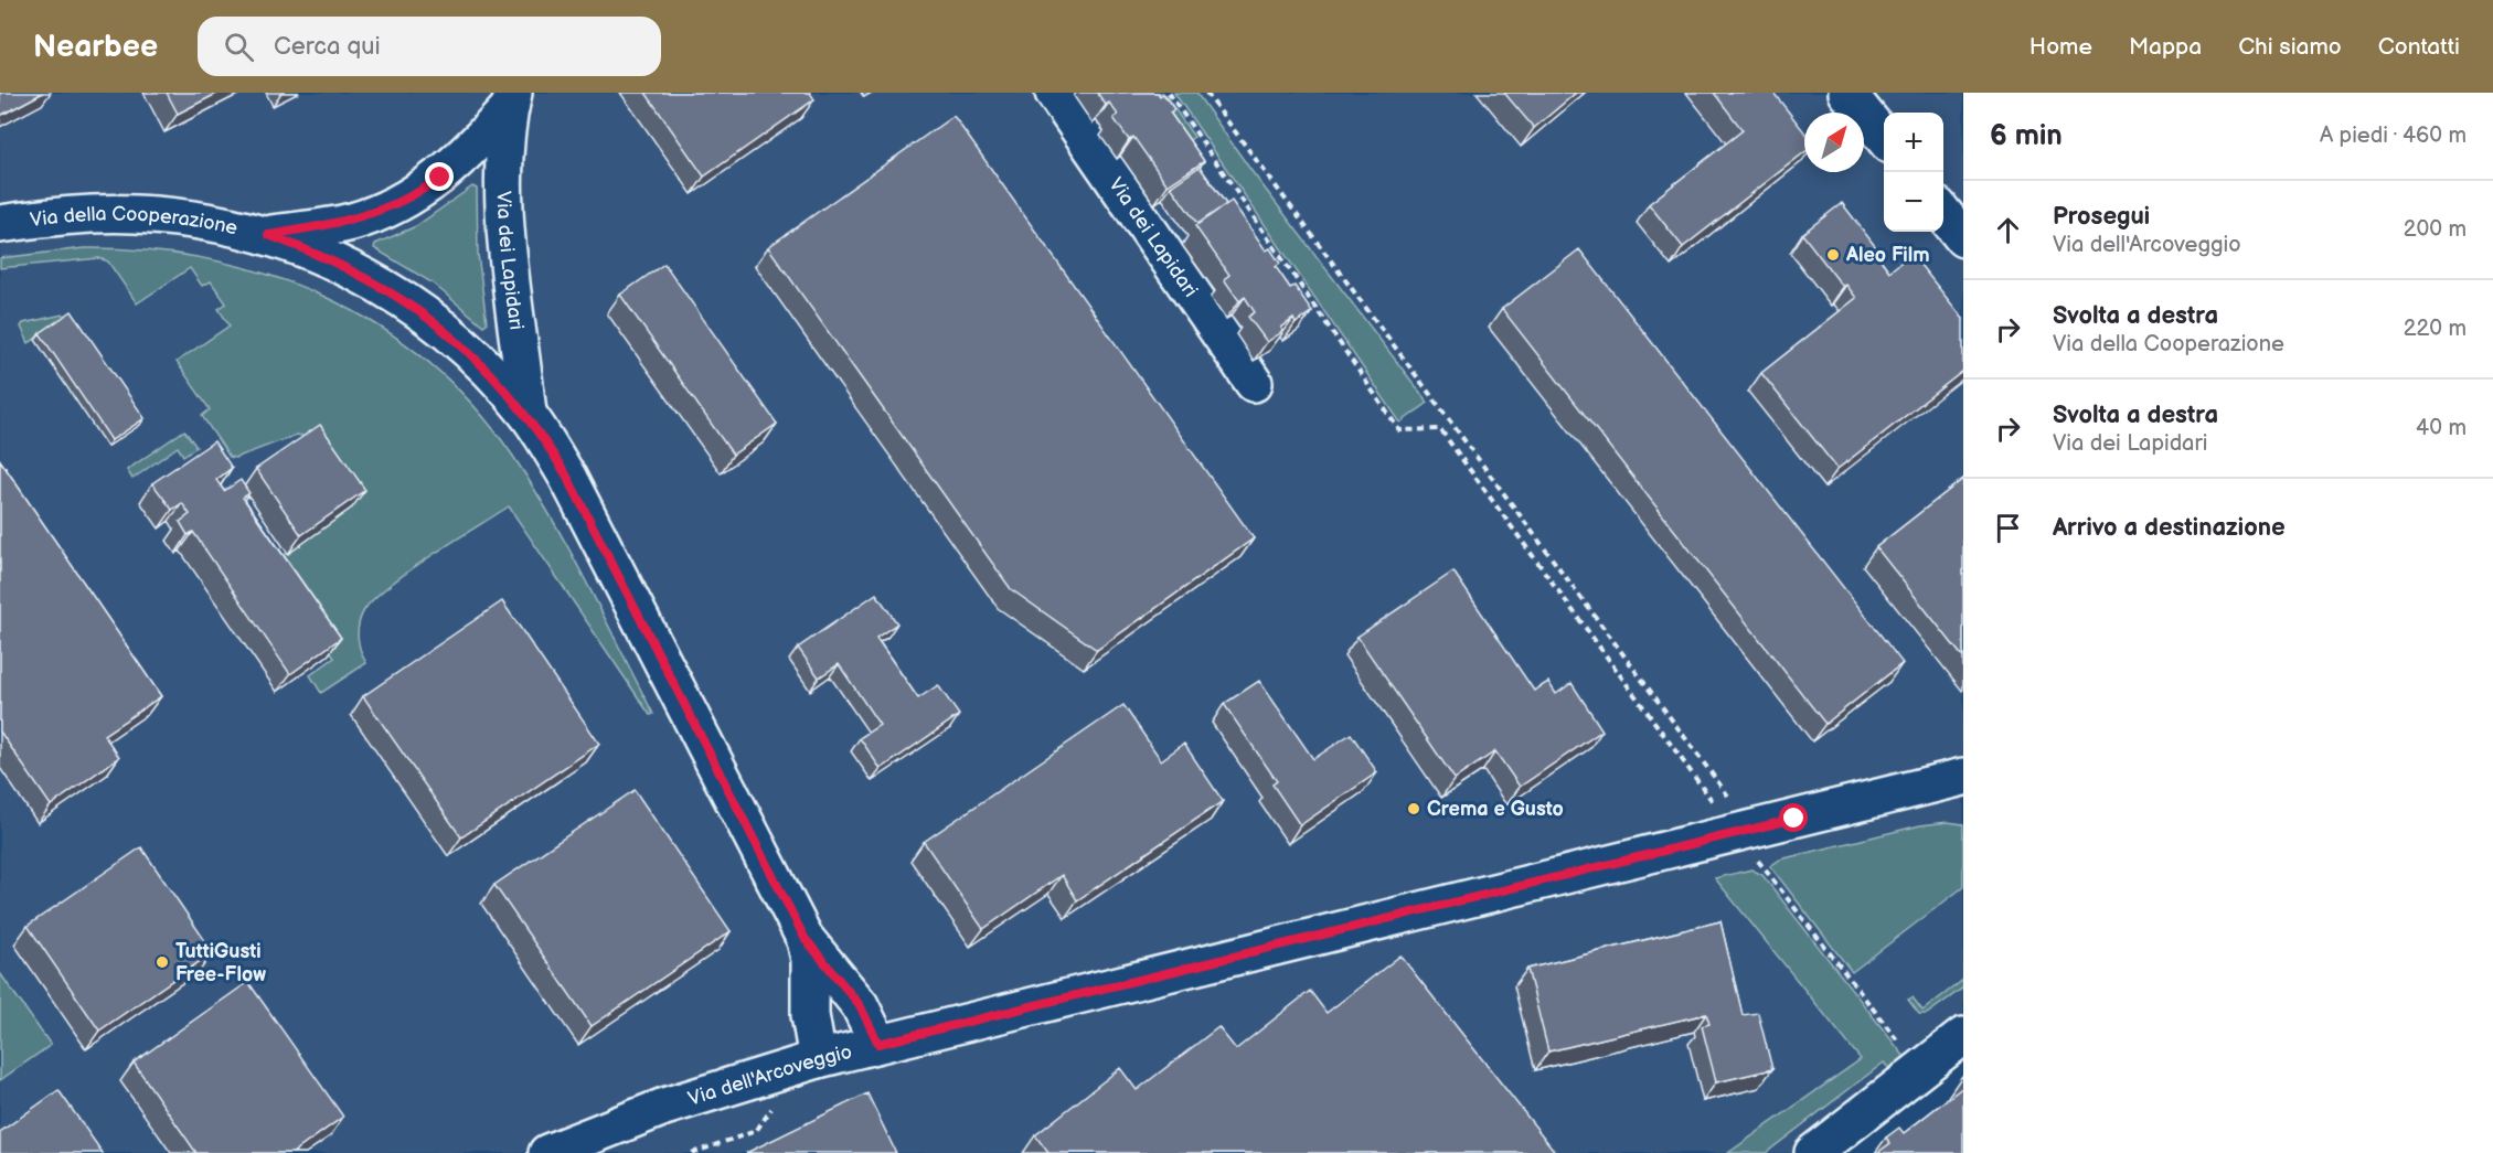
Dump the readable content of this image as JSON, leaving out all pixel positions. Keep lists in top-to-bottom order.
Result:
{
  "streets": {
    "street": ["Via della Cooperazione", "Via dei Lapidari", "Via dell'Arcoveggio"]
  },
  "crossings": [
    ["Via della Cooperazione", "Via dei Lapidari"],
    ["Via della Cooperazione", "Via dell'Arcoveggio"]
  ],
  "places": ["Aleo Film", "Crema e Gusto", "TuttiGusti Free-Flow"],
  "north": "top right",
  "page": {
    "header": "Nearbee",
    "search": "Cerca qui",
    "nav": [
      "Home",
      "Mappa",
      "Chi siamo",
      "Contatti"
    ],
    "heading": ["6 min", "A piedi · 460 m"],
    "map_buttons": ["+", "−"],
    "list": [
      ["Prosegui", "Via dell'Arcoveggio", "200 m"],
      ["Svolta a destra", "Via della Cooperazione", "220 m"],
      ["Svolta a destra", "Via dei Lapidari", "40 m"],
      "Arrivo a destinazione"
    ]
  }
}
